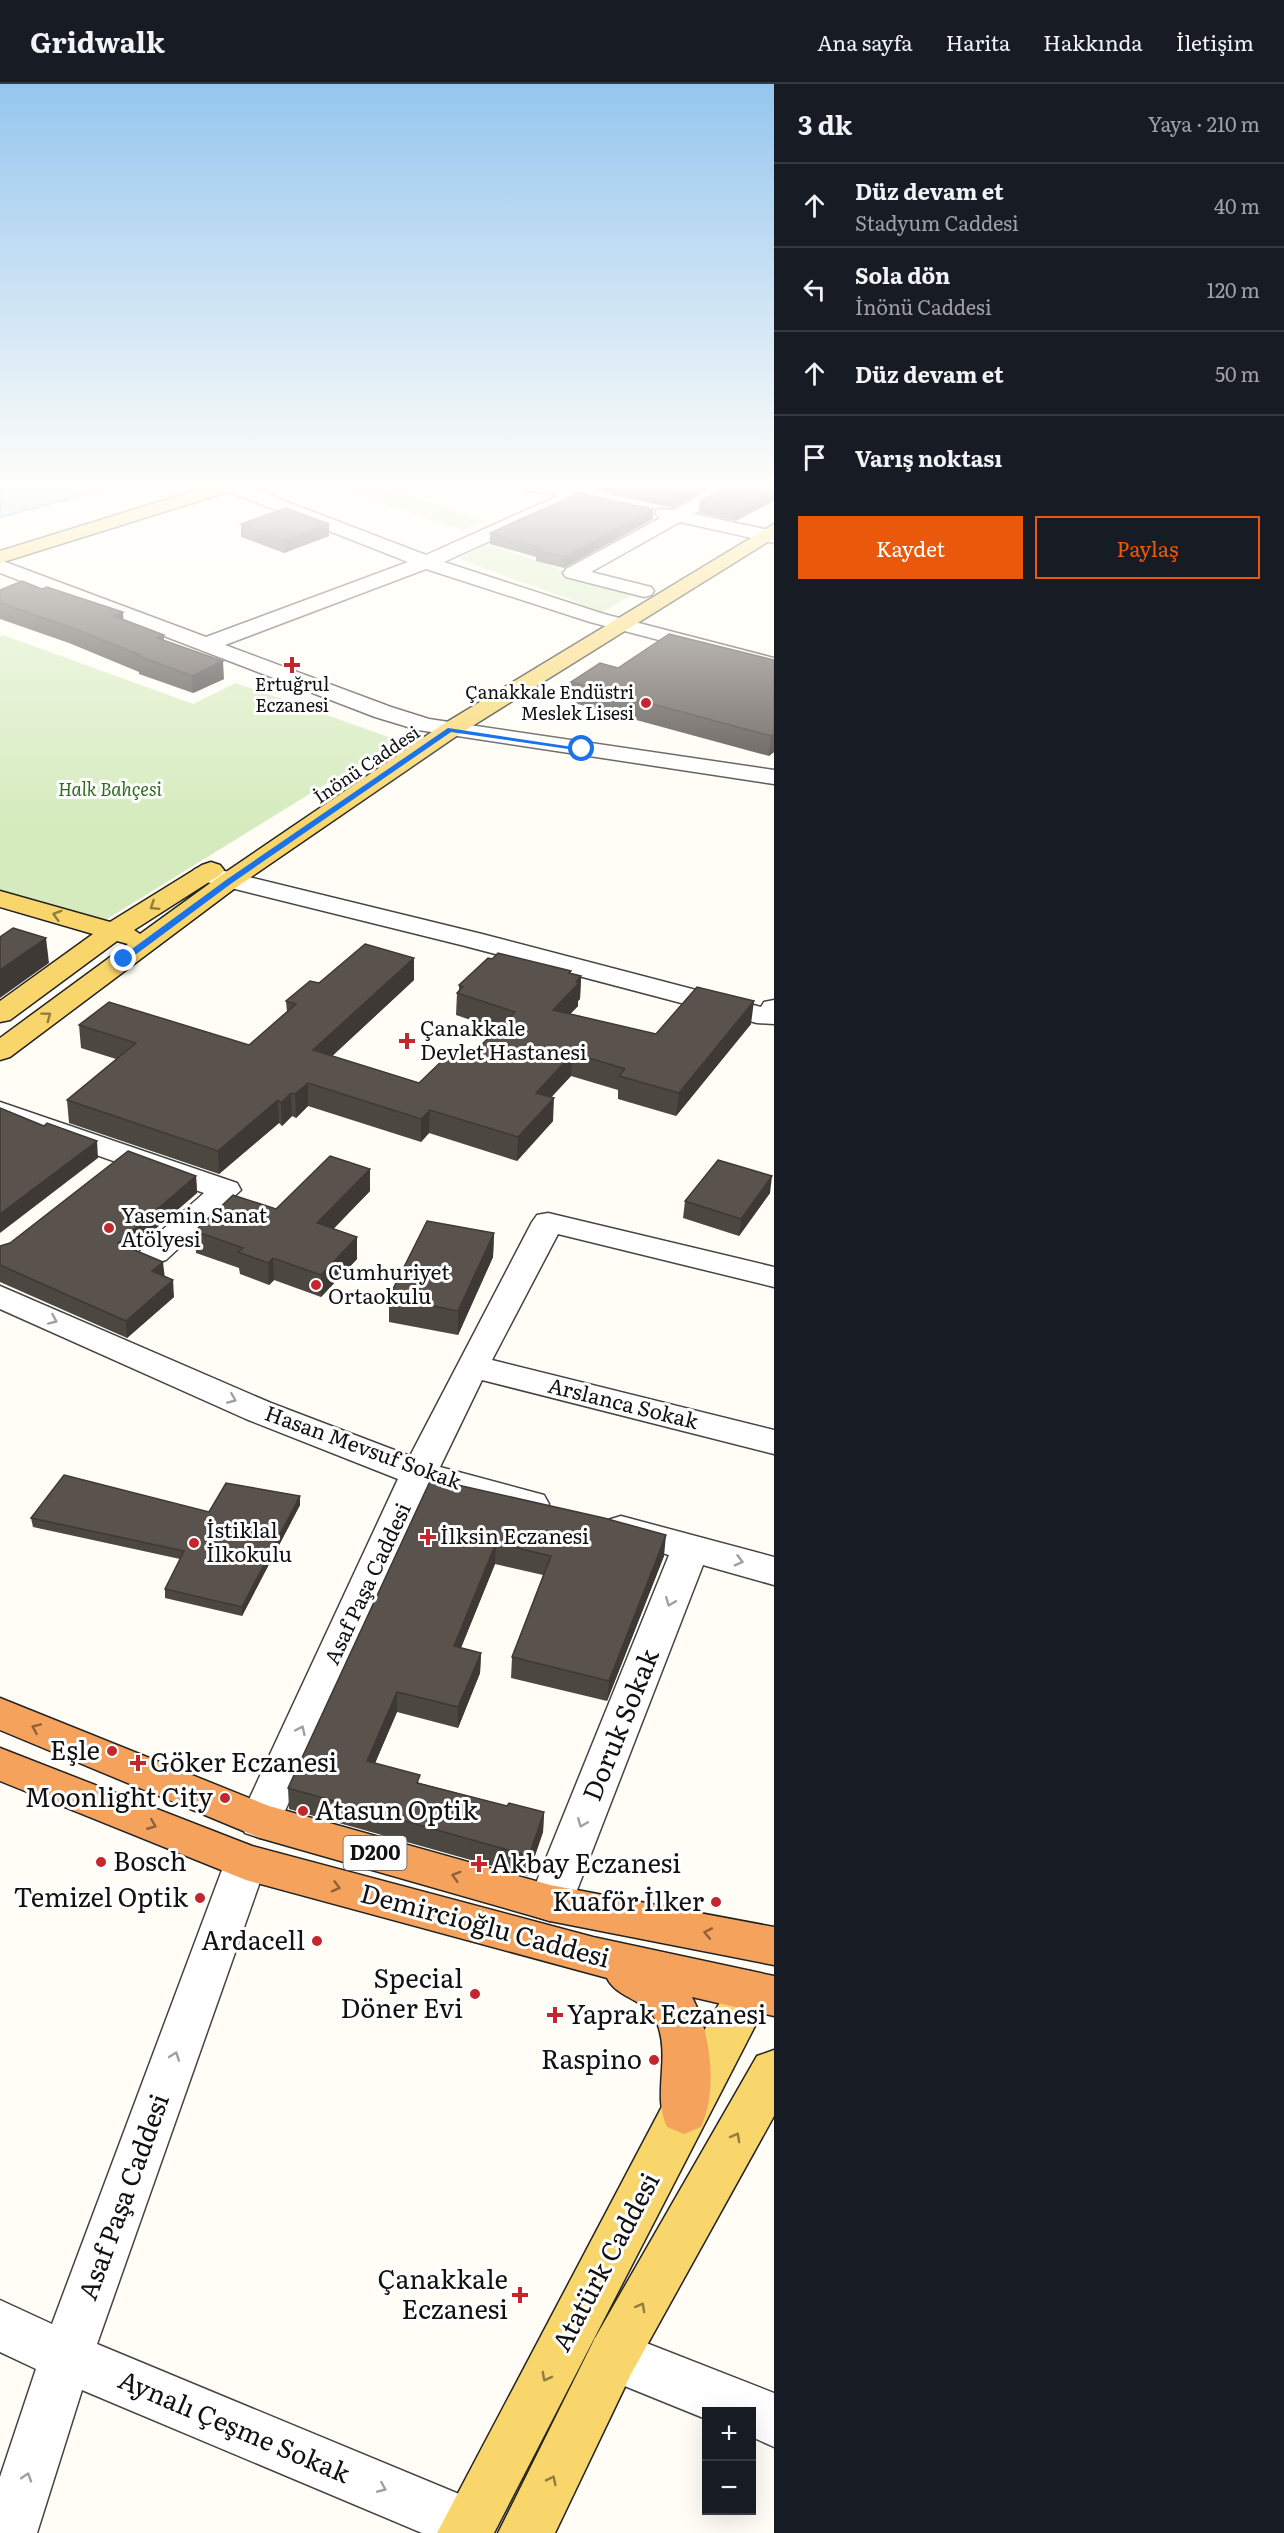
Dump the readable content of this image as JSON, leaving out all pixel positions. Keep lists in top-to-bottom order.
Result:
{
  "streets": {
    "highway": ["D200", "Demircioğlu Caddesi"],
    "main road": ["İnönü Caddesi", "Atatürk Caddesi"],
    "street": [
      "Arslanca Sokak",
      "Hasan Mevsuf Sokak",
      "Asaf Paşa Caddesi",
      "Doruk Sokak",
      "Aynalı Çeşme Sokak"
    ]
  },
  "crossings": [
    ["Arslanca Sokak", "Asaf Paşa Caddesi"],
    ["Hasan Mevsuf Sokak", "Asaf Paşa Caddesi"],
    ["Hasan Mevsuf Sokak", "Doruk Sokak"],
    ["Asaf Paşa Caddesi", "Demircioğlu Caddesi"],
    ["Asaf Paşa Caddesi", "Aynalı Çeşme Sokak"],
    ["Doruk Sokak", "Demircioğlu Caddesi"],
    ["Demircioğlu Caddesi", "Atatürk Caddesi"],
    ["Atatürk Caddesi", "Aynalı Çeşme Sokak"]
  ],
  "one_way": [
    "Hasan Mevsuf Sokak",
    "Asaf Paşa Caddesi",
    "Doruk Sokak",
    "Aynalı Çeşme Sokak"
  ],
  "parks": ["Halk Bahçesi"],
  "places": {
    "health": [
      "Ertuğrul Eczanesi",
      "Çanakkale Devlet Hastanesi",
      "İlksin Eczanesi",
      "Göker Eczanesi",
      "Akbay Eczanesi",
      "Yaprak Eczanesi",
      "Çanakkale Eczanesi"
    ],
    "other": [
      "Çanakkale Endüstri Meslek Lisesi",
      "Yasemin Sanat Atölyesi",
      "Cumhuriyet Ortaokulu",
      "İstiklal İlkokulu",
      "Eşle",
      "Moonlight City",
      "Atasun Optik",
      "Bosch",
      "Temizel Optik",
      "Kuaför İlker",
      "Ardacell",
      "Special Döner Evi",
      "Raspino"
    ]
  },
  "page": {
    "header": "Gridwalk",
    "nav": [
      "Ana sayfa",
      "Harita",
      "Hakkında",
      "İletişim"
    ],
    "heading": ["3 dk", "Yaya · 210 m"],
    "list": [
      ["Düz devam et", "Stadyum Caddesi", "40 m"],
      ["Sola dön", "İnönü Caddesi", "120 m"],
      ["Düz devam et", "50 m"],
      "Varış noktası"
    ],
    "buttons": ["Kaydet", "Paylaş"],
    "map_buttons": ["+", "−"]
  }
}
